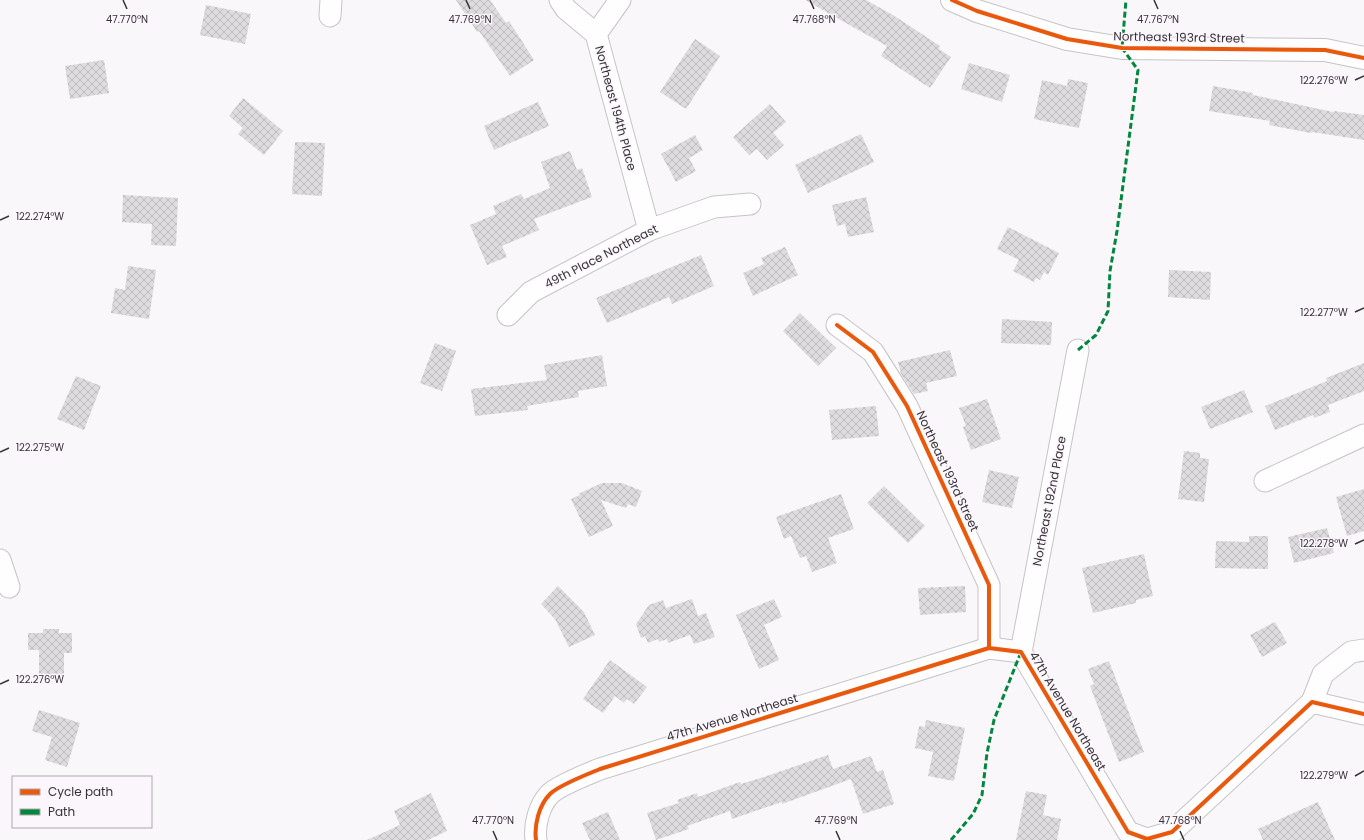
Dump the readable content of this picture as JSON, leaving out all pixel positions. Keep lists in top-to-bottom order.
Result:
{
  "streets": {
    "street": [
      "Northeast 193rd Street",
      "Northeast 194th Place",
      "49th Place Northeast",
      "Northeast 192nd Place",
      "47th Avenue Northeast"
    ]
  },
  "crossings": [
    ["Northeast 193rd Street", "47th Avenue Northeast"],
    ["Northeast 194th Place", "49th Place Northeast"],
    ["Northeast 192nd Place", "47th Avenue Northeast"]
  ],
  "legend": ["Cycle path", "Path"],
  "coordinates": [
    "47.770°N",
    "47.769°N",
    "47.768°N",
    "47.767°N",
    "122.276°W",
    "122.274°W",
    "122.277°W",
    "122.275°W",
    "122.278°W",
    "122.279°W"
  ]
}
